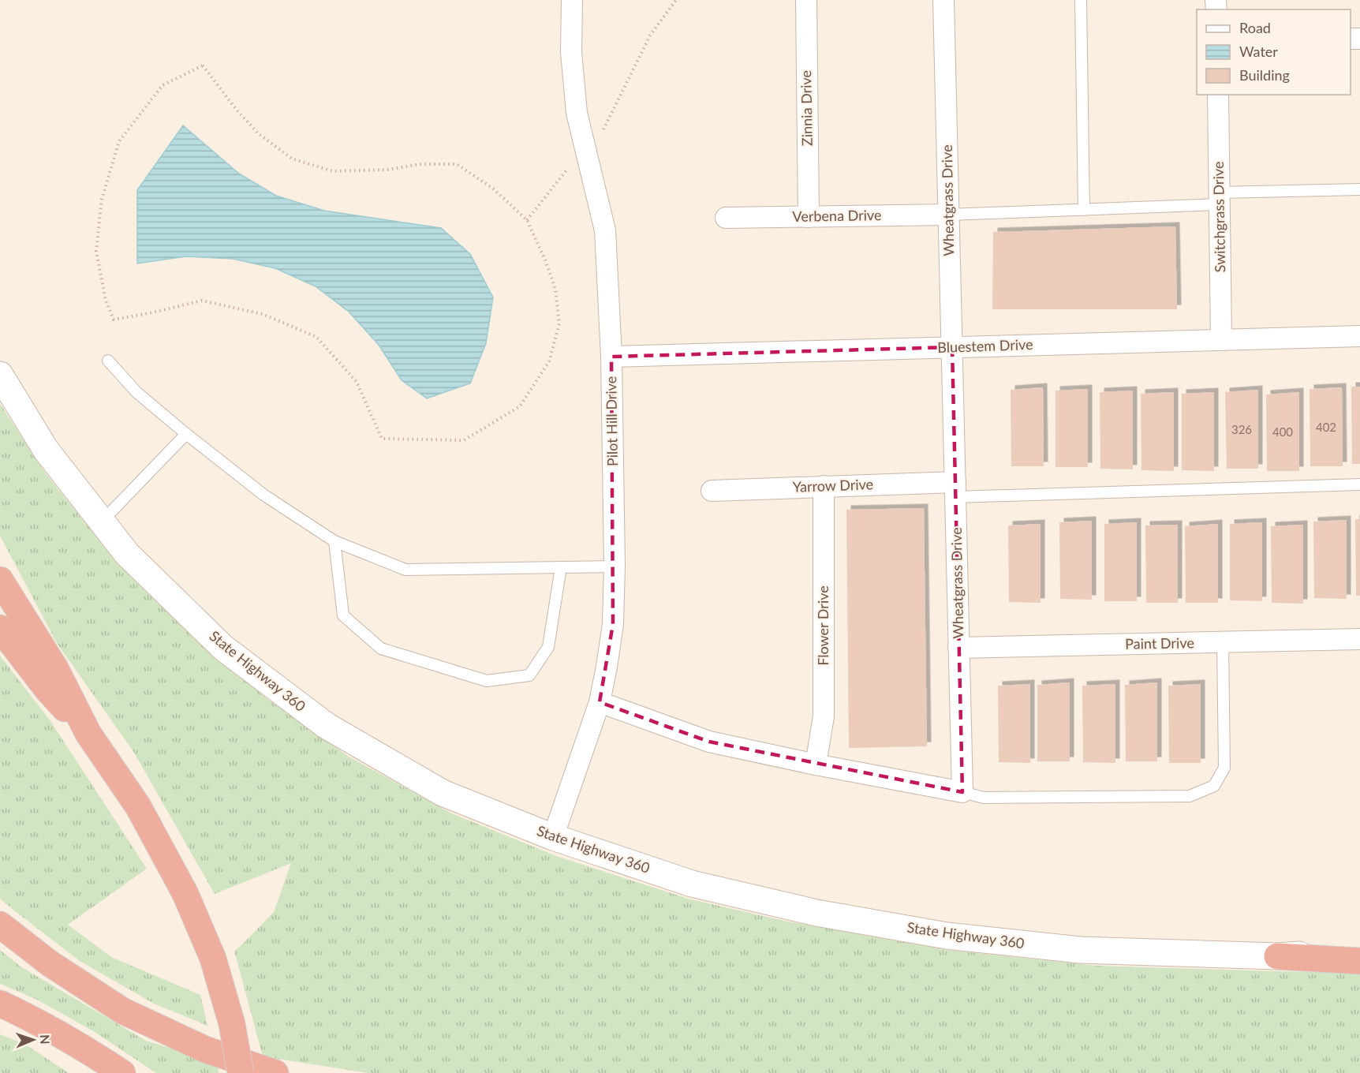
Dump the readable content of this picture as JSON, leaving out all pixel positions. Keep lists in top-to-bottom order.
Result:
{
  "streets": {
    "main road": ["State Highway 360"],
    "street": [
      "Zinnia Drive",
      "Wheatgrass Drive",
      "Verbena Drive",
      "Switchgrass Drive",
      "Bluestem Drive",
      "Pilot Hill Drive",
      "Yarrow Drive",
      "Flower Drive",
      "Paint Drive"
    ]
  },
  "crossings": [
    ["Zinnia Drive", "Verbena Drive"],
    ["Wheatgrass Drive", "Verbena Drive"],
    ["Wheatgrass Drive", "Bluestem Drive"],
    ["Wheatgrass Drive", "Yarrow Drive"],
    ["Wheatgrass Drive", "Paint Drive"],
    ["Switchgrass Drive", "Bluestem Drive"],
    ["Bluestem Drive", "Pilot Hill Drive"],
    ["Pilot Hill Drive", "State Highway 360"],
    ["Yarrow Drive", "Flower Drive"]
  ],
  "house_numbers": ["402", "326", "400"],
  "legend": ["Road", "Water", "Building"],
  "north": "right"
}
